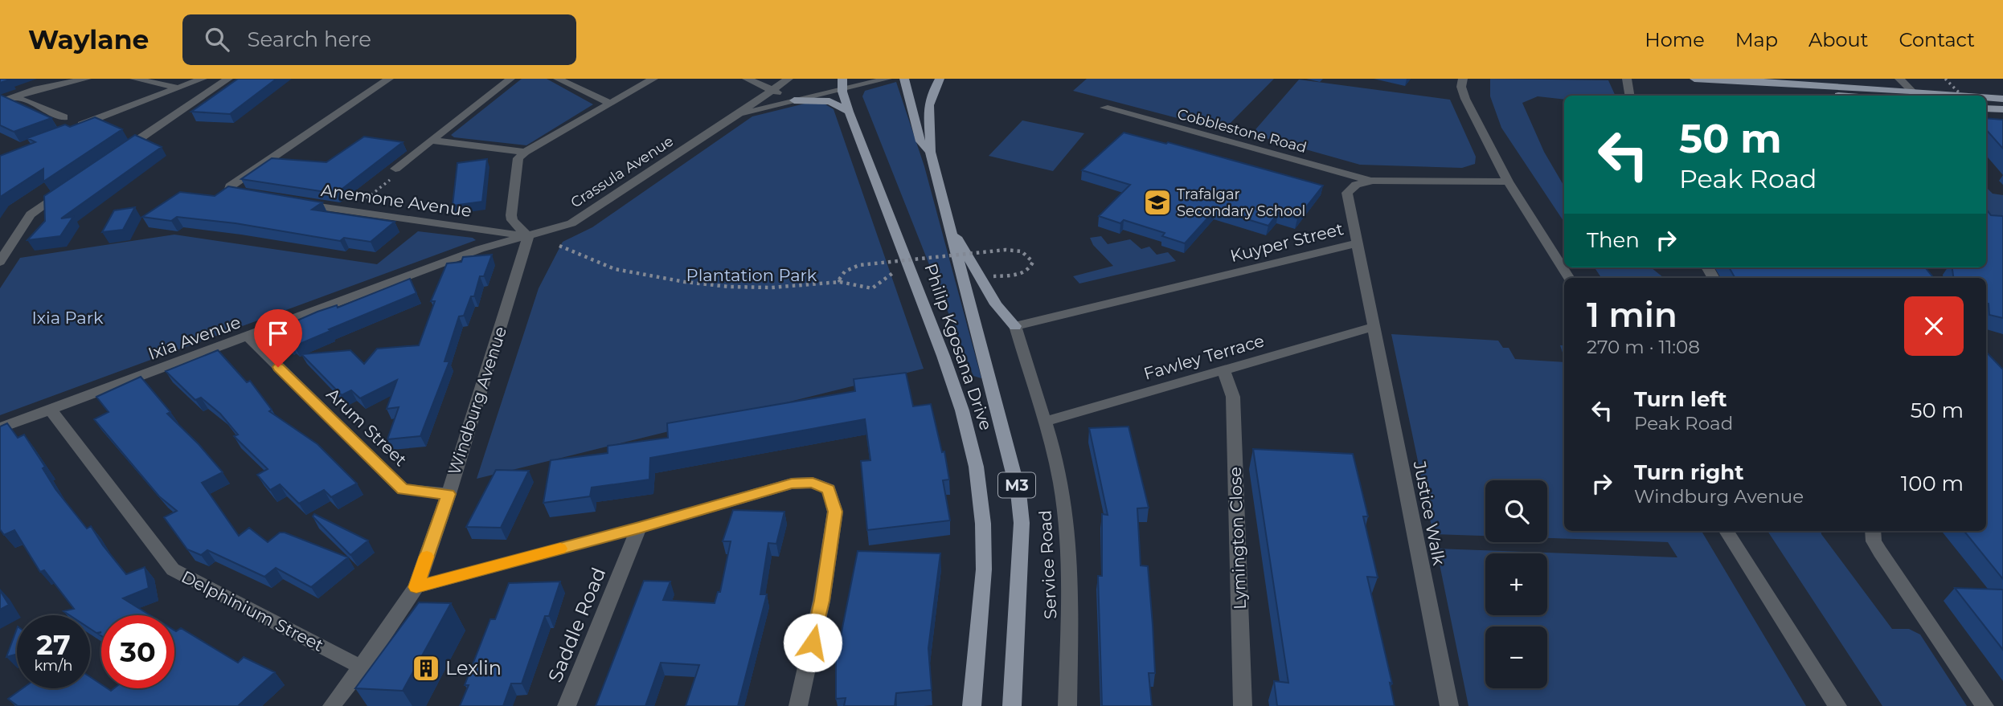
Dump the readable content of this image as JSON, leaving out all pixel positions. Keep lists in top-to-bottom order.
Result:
{
  "streets": {
    "main road": ["Philip Kgosana Drive", "M3"],
    "street": [
      "Cobblestone Road",
      "Crassula Avenue",
      "Anemone Avenue",
      "Kuyper Street",
      "Ixia Avenue",
      "Fawley Terrace",
      "Windburg Avenue",
      "Arum Street",
      "Justice Walk",
      "Lymington Close",
      "Service Road",
      "Delphinium Street",
      "Saddle Road"
    ]
  },
  "crossings": [
    ["Cobblestone Road", "Kuyper Street"],
    ["Crassula Avenue", "Anemone Avenue"],
    ["Crassula Avenue", "Ixia Avenue"],
    ["Crassula Avenue", "Philip Kgosana Drive"],
    ["Crassula Avenue", "Windburg Avenue"],
    ["Anemone Avenue", "Ixia Avenue"],
    ["Anemone Avenue", "Windburg Avenue"],
    ["Kuyper Street", "Justice Walk"],
    ["Kuyper Street", "Service Road"],
    ["Ixia Avenue", "Windburg Avenue"],
    ["Ixia Avenue", "Arum Street"],
    ["Ixia Avenue", "Delphinium Street"],
    ["Philip Kgosana Drive", "M3"],
    ["Fawley Terrace", "Justice Walk"],
    ["Fawley Terrace", "Lymington Close"],
    ["Fawley Terrace", "Service Road"],
    ["Windburg Avenue", "Arum Street"],
    ["Windburg Avenue", "Delphinium Street"]
  ],
  "parks": ["Plantation Park", "Ixia Park"],
  "places": {
    "school or university": ["Trafalgar Secondary School"],
    "building": ["Lexlin"]
  },
  "page": {
    "header": "Waylane",
    "search": "Search here",
    "nav": [
      "Home",
      "Map",
      "About",
      "Contact"
    ],
    "turn": ["50 m", "Peak Road"],
    "then": "Then",
    "heading": ["1 min", "270 m · 11:08"],
    "list": [
      {
        "name": "Turn left",
        "note": "Peak Road",
        "value": "50 m"
      },
      {
        "name": "Turn right",
        "note": "Windburg Avenue",
        "value": "100 m"
      }
    ],
    "map_buttons": ["+", "−"],
    "speed": "27 km/h",
    "limit": "30"
  }
}
